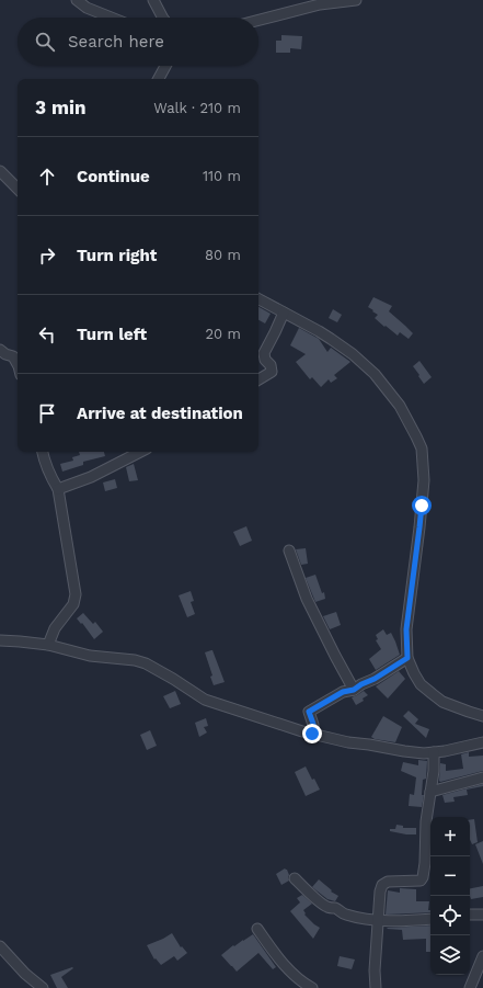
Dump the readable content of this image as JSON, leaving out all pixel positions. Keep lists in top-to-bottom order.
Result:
{
  "page": {
    "search": "Search here",
    "heading": ["3 min", "Walk · 210 m"],
    "list": [
      ["Continue", "110 m"],
      ["Turn right", "80 m"],
      ["Turn left", "20 m"],
      "Arrive at destination"
    ],
    "map_buttons": ["+", "−"]
  }
}
